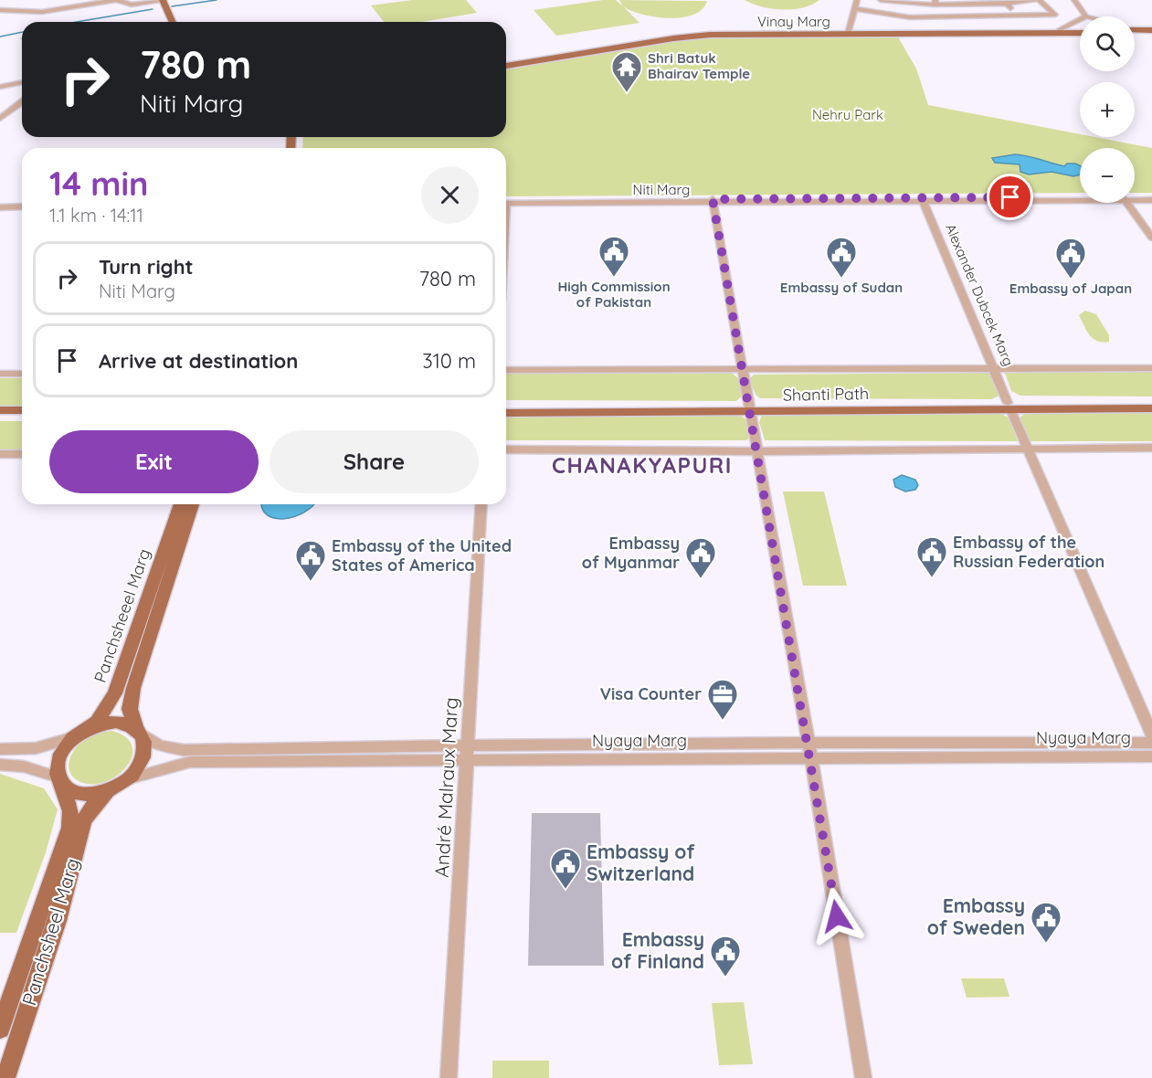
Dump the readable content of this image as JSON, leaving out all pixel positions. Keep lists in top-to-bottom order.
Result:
{
  "streets": {
    "main road": [
      "Vinay Marg",
      "Shanti Path",
      "Panchsheeel Marg",
      "Panchsheel Marg"
    ],
    "street": [
      "Niti Marg",
      "Alexander Dubcek Marg",
      "Nyaya Marg",
      "André Malraux Marg"
    ]
  },
  "crossings": [
    ["Niti Marg", "Alexander Dubcek Marg"],
    ["Alexander Dubcek Marg", "Shanti Path"],
    ["Panchsheeel Marg", "Nyaya Marg"],
    ["Panchsheeel Marg", "Panchsheel Marg"],
    ["Nyaya Marg", "André Malraux Marg"],
    ["Nyaya Marg", "Panchsheel Marg"]
  ],
  "districts": ["CHANAKYAPURI"],
  "parks": ["Nehru Park"],
  "places": {
    "temple": ["Shri Batuk Bhairav Temple"],
    "public building": [
      "High Commission of Pakistan",
      "Embassy of Sudan",
      "Embassy of Japan",
      "Embassy of the Russian Federation",
      "Embassy of Myanmar",
      "Embassy of the United States of America",
      "Embassy of Switzerland",
      "Embassy of Sweden",
      "Embassy of Finland"
    ],
    "office": ["Visa Counter"]
  },
  "page": {
    "map_buttons": ["+", "−"],
    "turn": ["780 m", "Niti Marg"],
    "heading": ["14 min", "1.1 km · 14:11"],
    "list": [
      {
        "name": "Turn right",
        "note": "Niti Marg",
        "value": "780 m"
      },
      {
        "name": "Arrive at destination",
        "value": "310 m"
      }
    ],
    "buttons": ["Exit", "Share"]
  }
}
